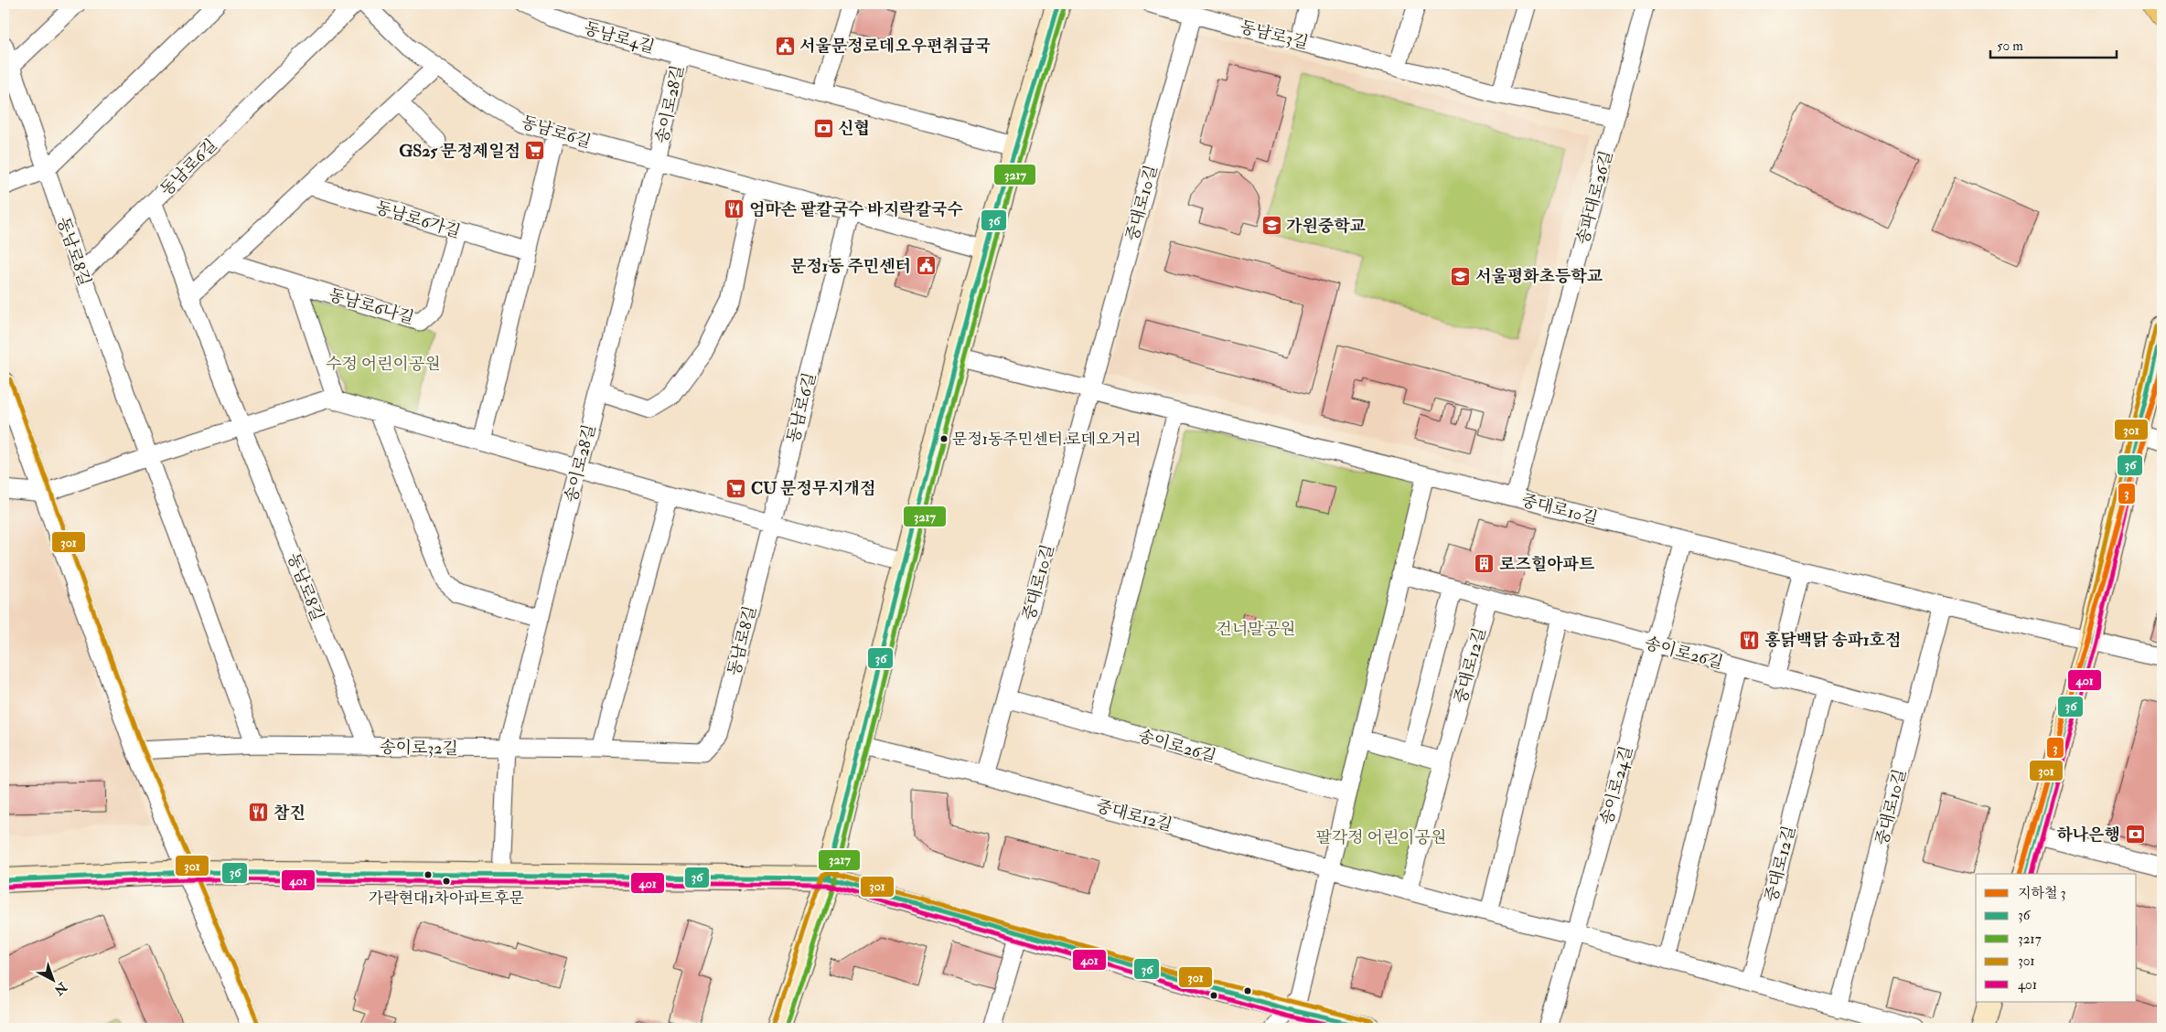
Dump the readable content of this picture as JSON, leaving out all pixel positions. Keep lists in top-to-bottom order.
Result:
{
  "streets": {
    "street": [
      "동남로3길",
      "동남로4길",
      "송이로28길",
      "동남로6길",
      "송파대로26길",
      "중대로10길",
      "동남로6가길",
      "동남로8길",
      "동남로6나길",
      "송이로26길",
      "중대로12길",
      "송이로32길",
      "송이로24길"
    ]
  },
  "crossings": [
    ["동남로3길", "송파대로26길"],
    ["동남로3길", "중대로10길"],
    ["동남로4길", "송이로28길"],
    ["송이로28길", "동남로6길"],
    ["송이로28길", "송이로32길"],
    ["동남로6길", "동남로8길"],
    ["송파대로26길", "중대로10길"],
    ["중대로10길", "송이로26길"],
    ["중대로10길", "중대로12길"],
    ["중대로10길", "송이로24길"],
    ["동남로6가길", "동남로6나길"],
    ["동남로8길", "송이로32길"],
    ["송이로26길", "중대로12길"],
    ["송이로26길", "송이로24길"],
    ["중대로12길", "송이로24길"]
  ],
  "parks": ["수정 어린이공원", "건너말공원", "팔각정 어린이공원"],
  "places": {
    "public building": ["서울문정로데오우편취급국", "문정1동 주민센터"],
    "bank": ["신협", "하나은행"],
    "supermarket": ["GS25 문정제일점", "CU 문정무지개점"],
    "restaurant": ["엄마손 팥칼국수 바지락칼국수", "홍닭백닭 송파1호점", "참진"],
    "school or university": ["가원중학교", "서울평화초등학교"],
    "other": ["문정1동주민센터.로데오거리", "가락현대1차아파트후문"],
    "building": ["로즈힐아파트"]
  },
  "lines": [
    "transit line 36",
    "transit line 3217",
    "transit line 301",
    "transit line 401",
    "metro line 3"
  ],
  "legend": [
    "지하철 3",
    "36",
    "3217",
    "301",
    "401"
  ],
  "scale_bar": "50 m",
  "north": "bottom right"
}
